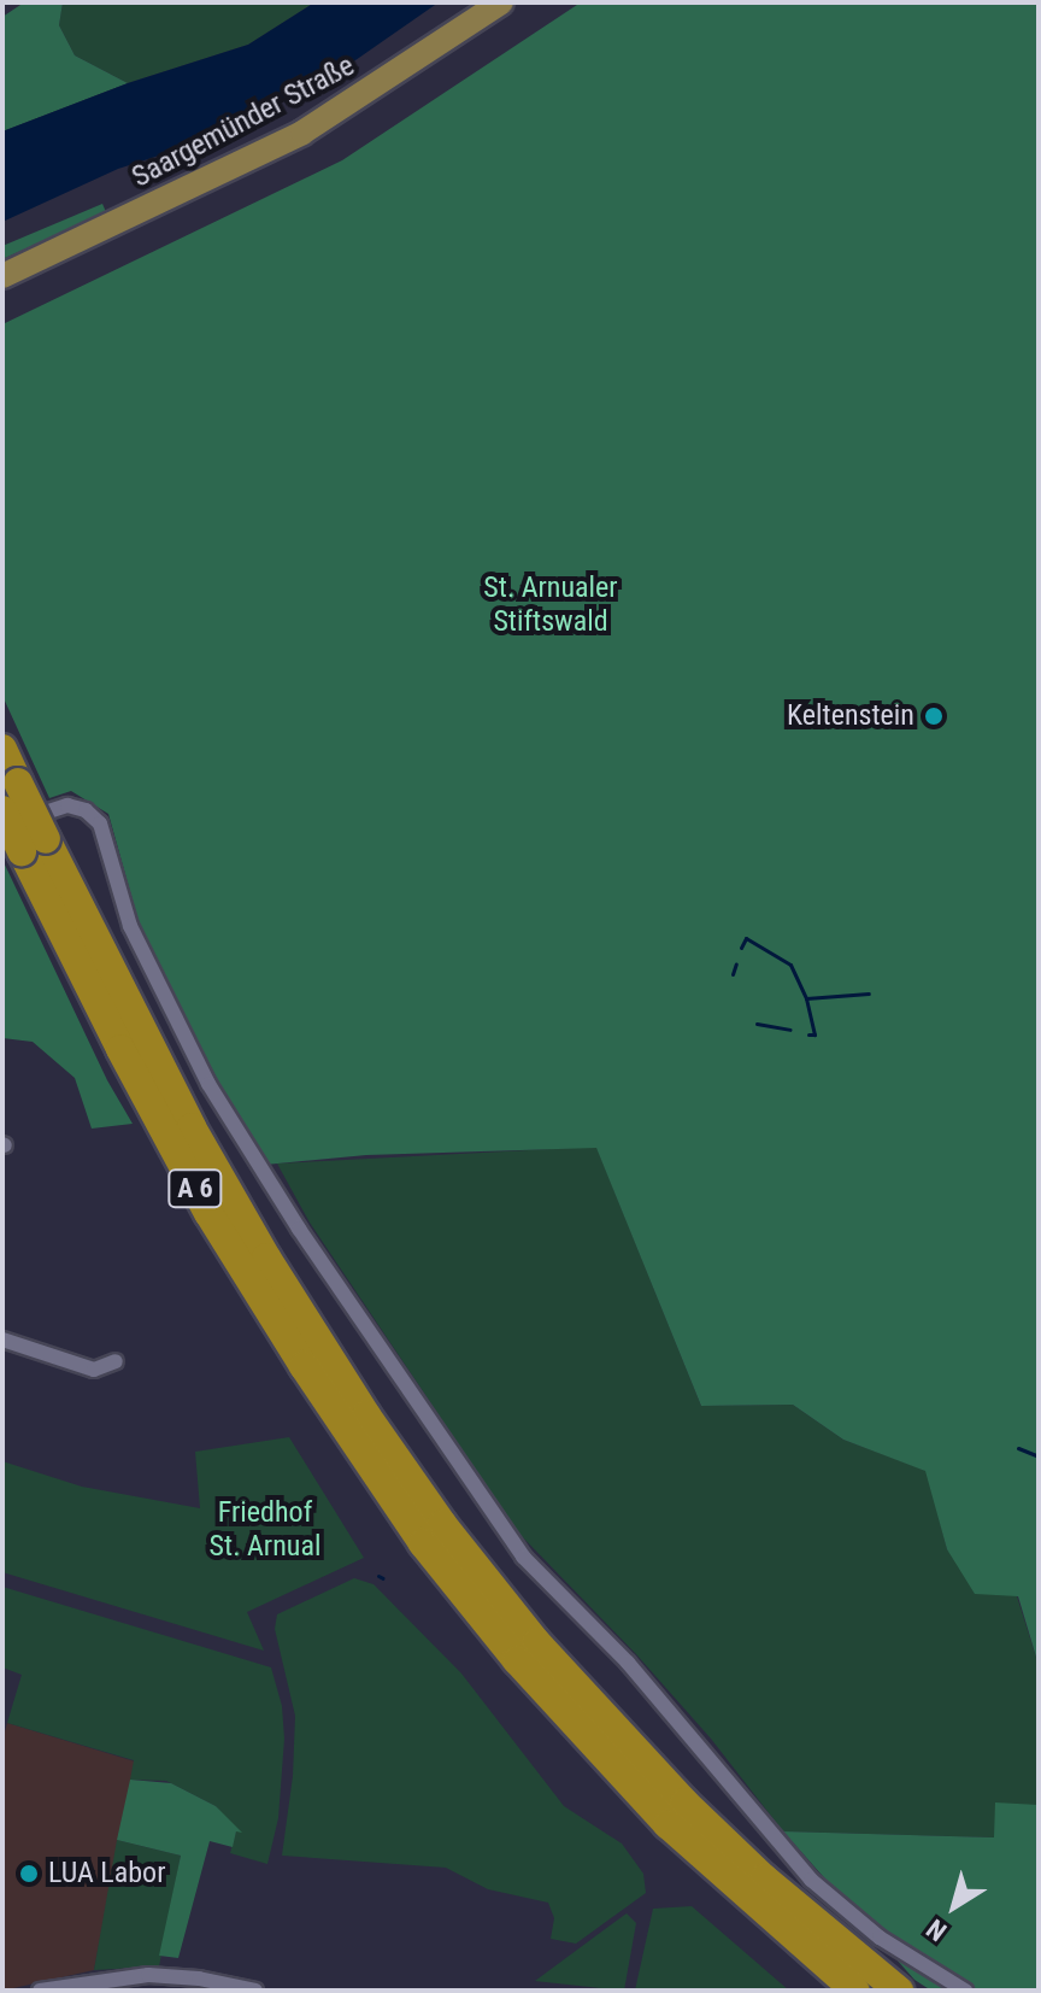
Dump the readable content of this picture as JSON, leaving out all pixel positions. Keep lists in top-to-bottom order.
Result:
{
  "streets": {
    "highway": ["A 6"],
    "main road": ["Saargemünder Straße"]
  },
  "parks": ["St. Arnualer Stiftswald", "Friedhof St. Arnual"],
  "places": ["Keltenstein", "LUA Labor"],
  "north": "bottom left"
}
